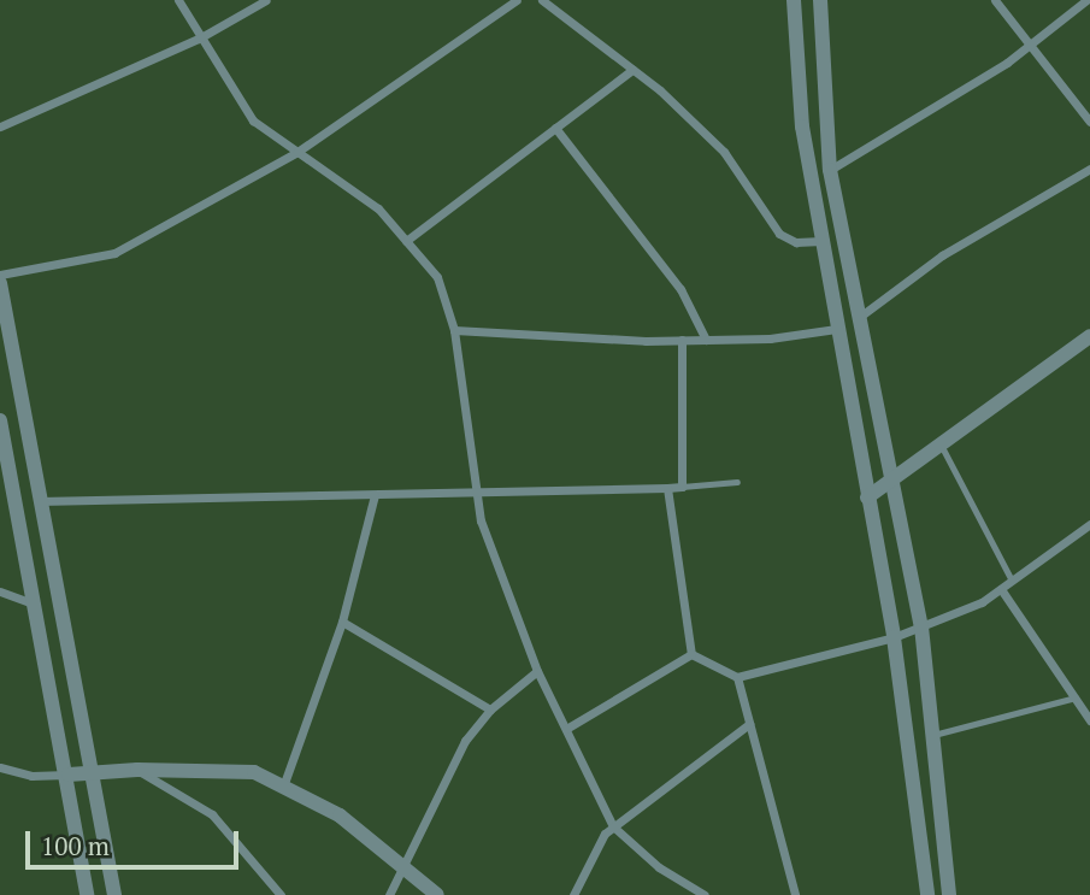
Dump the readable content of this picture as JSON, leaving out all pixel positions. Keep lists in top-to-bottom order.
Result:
{
  "scale_bar": "100 m"
}
